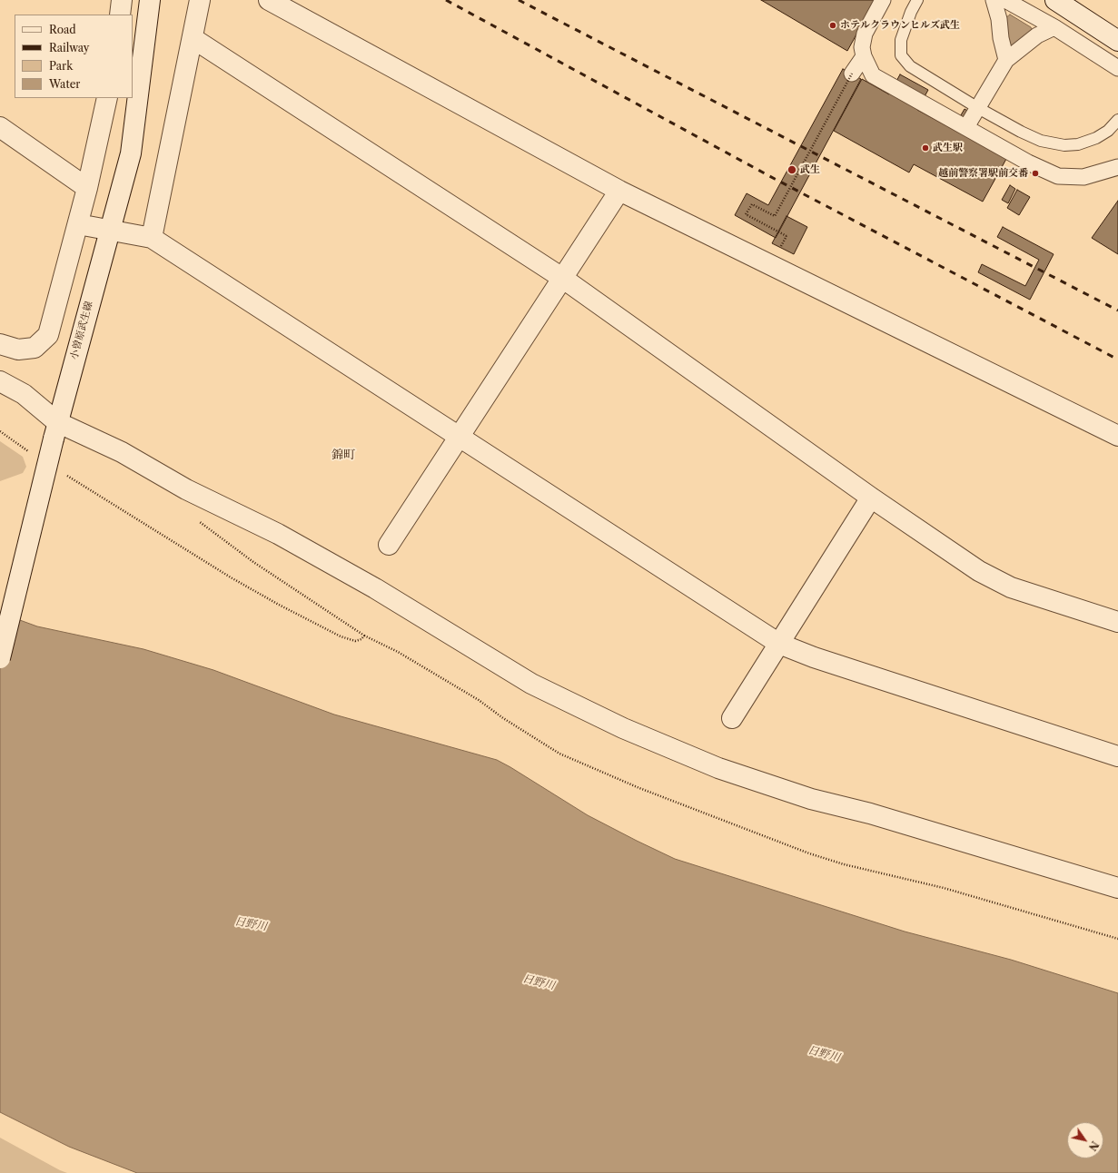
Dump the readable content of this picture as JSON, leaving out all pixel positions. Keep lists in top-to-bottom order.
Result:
{
  "streets": {
    "street": ["小曽原武生線"]
  },
  "districts": ["錦町"],
  "water": ["日野川"],
  "places": [
    "ホテルクラウンヒルズ武生",
    "武生駅",
    "武生",
    "越前警察署駅前交番"
  ],
  "legend": [
    "Road",
    "Railway",
    "Park",
    "Water"
  ],
  "north": "bottom right"
}
